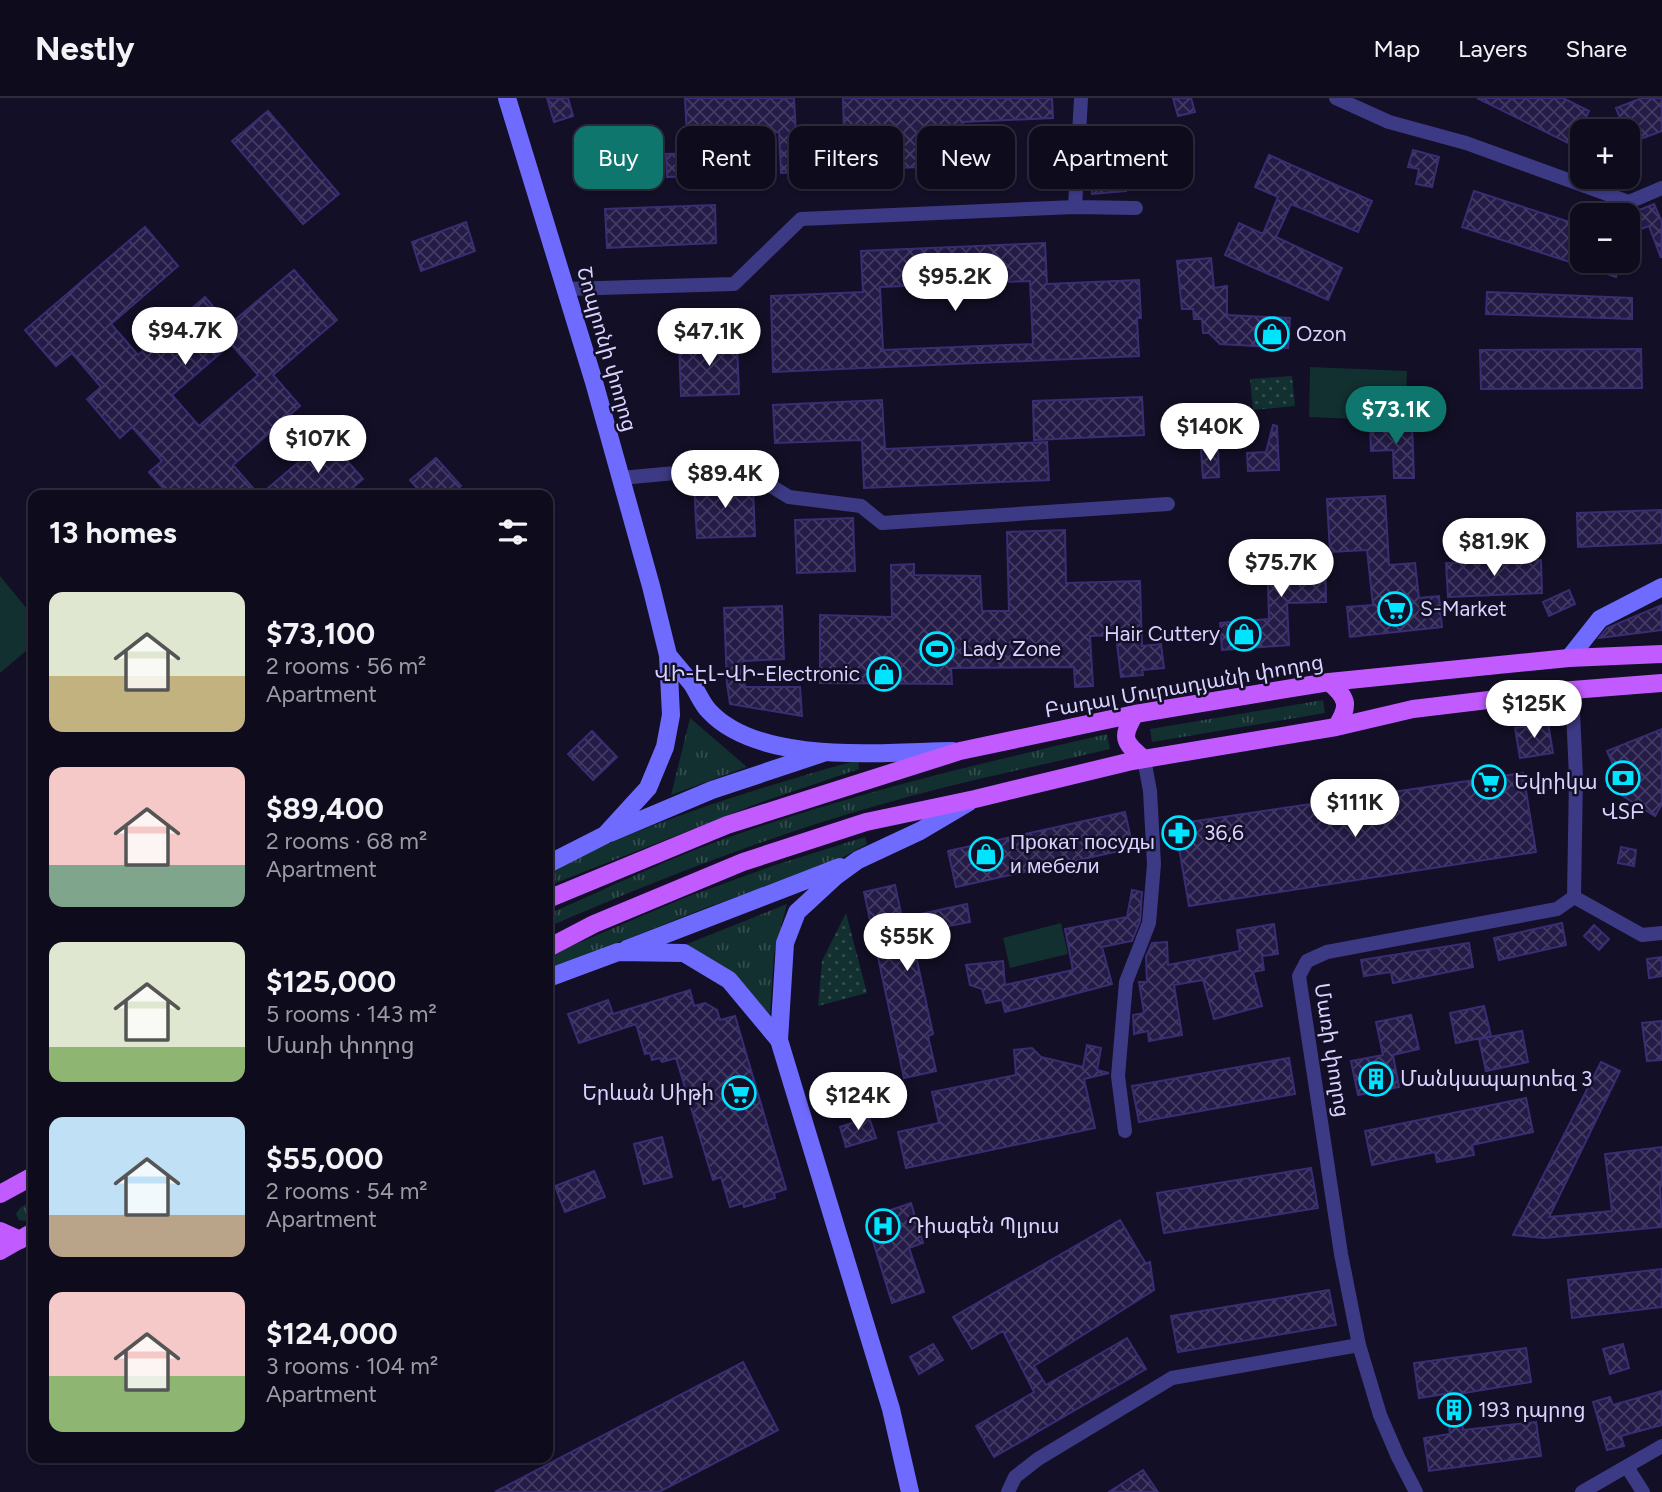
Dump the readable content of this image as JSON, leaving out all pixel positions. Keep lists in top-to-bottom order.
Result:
{
  "streets": {
    "main road": ["Շոպրոնի փողոց", "Բադալ Մուրադյանի փողոց"],
    "street": ["Մառի փողոց"]
  },
  "places": {
    "shop": [
      "Ozon",
      "Hair Cuttery",
      "ՎԻ-ԷԼ-ՎԻ-Electronic",
      "Прокат посуды и мебели"
    ],
    "supermarket": ["S-Market", "Եվրիկա", "Երևան Սիթի"],
    "sports": ["Lady Zone"],
    "bank": ["ՎՏԲ"],
    "pharmacy": ["36,6"],
    "building": ["Մանկապարտեզ 3", "193 դպրոց"],
    "hospital": ["Դիագեն Պլյուս"]
  },
  "page": {
    "header": "Nestly",
    "nav": ["Map", "Layers", "Share"],
    "map_buttons": ["+", "−"],
    "chip": [
      "Buy",
      "Rent",
      "Filters",
      "New",
      "Apartment"
    ],
    "price": [
      "$95.2K",
      "$94.7K",
      "$47.1K",
      "$73.1K",
      "$140K",
      "$107K",
      "$89.4K",
      "$81.9K",
      "$75.7K",
      "$125K",
      "$111K",
      "$55K",
      "$124K"
    ],
    "heading": "13 homes",
    "list": [
      {
        "name": "$73,100",
        "note": "2 rooms · 56 m² · Apartment"
      },
      {
        "name": "$89,400",
        "note": "2 rooms · 68 m² · Apartment"
      },
      {
        "name": "$125,000",
        "note": "5 rooms · 143 m² · Մառի փողոց"
      },
      {
        "name": "$55,000",
        "note": "2 rooms · 54 m² · Apartment"
      },
      {
        "name": "$124,000",
        "note": "3 rooms · 104 m² · Apartment"
      }
    ]
  }
}
